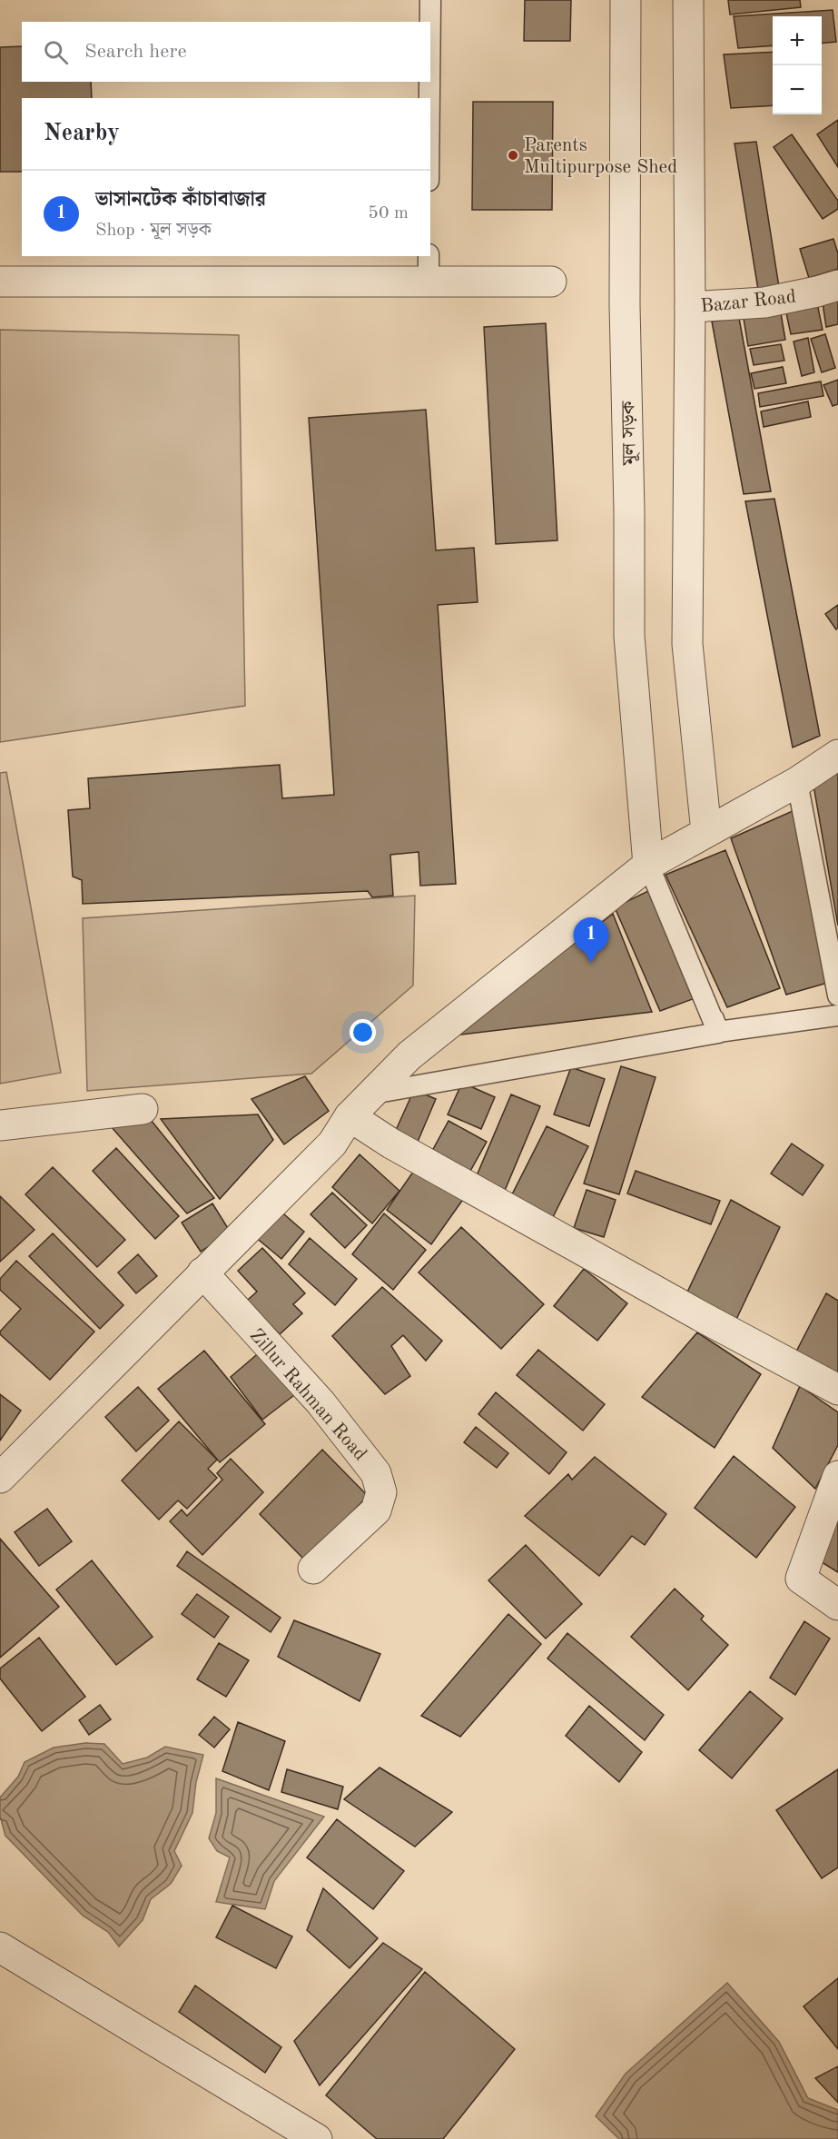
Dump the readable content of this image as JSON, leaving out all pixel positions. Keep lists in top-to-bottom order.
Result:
{
  "streets": {
    "street": ["Bazar Road", "মূল সড়ক", "Zillur Rahman Road"]
  },
  "places": ["Parents Multipurpose Shed"],
  "page": {
    "map_buttons": ["+", "−"],
    "search": "Search here",
    "heading": "Nearby",
    "list": [
      {
        "mark": "1",
        "name": "ভাসানটেক কাঁচাবাজার",
        "note": "Shop · মূল সড়ক",
        "value": "50 m"
      }
    ],
    "pins": "1"
  }
}
